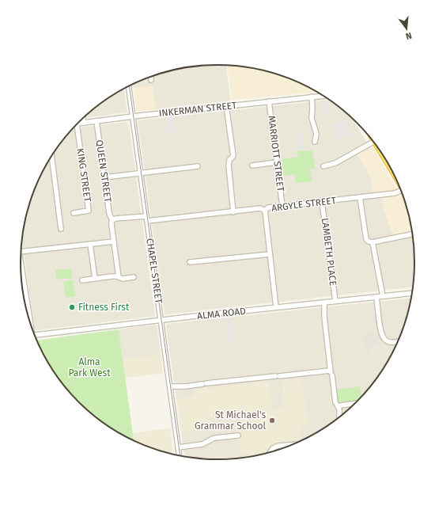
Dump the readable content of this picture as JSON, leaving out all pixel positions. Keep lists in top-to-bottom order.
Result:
{
  "streets": {
    "street": [
      "INKERMAN STREET",
      "MARRIOTT STREET",
      "QUEEN STREET",
      "KING STREET",
      "ARGYLE STREET",
      "LAMBETH PLACE",
      "CHAPEL STREET",
      "ALMA ROAD"
    ]
  },
  "crossings": [
    ["INKERMAN STREET", "MARRIOTT STREET"],
    ["INKERMAN STREET", "QUEEN STREET"],
    ["INKERMAN STREET", "CHAPEL STREET"],
    ["MARRIOTT STREET", "ARGYLE STREET"],
    ["ARGYLE STREET", "LAMBETH PLACE"],
    ["ARGYLE STREET", "CHAPEL STREET"],
    ["LAMBETH PLACE", "ALMA ROAD"],
    ["CHAPEL STREET", "ALMA ROAD"]
  ],
  "parks": ["Alma Park West"],
  "places": ["Fitness First", "St Michael's Grammar School"],
  "north": "bottom"
}
